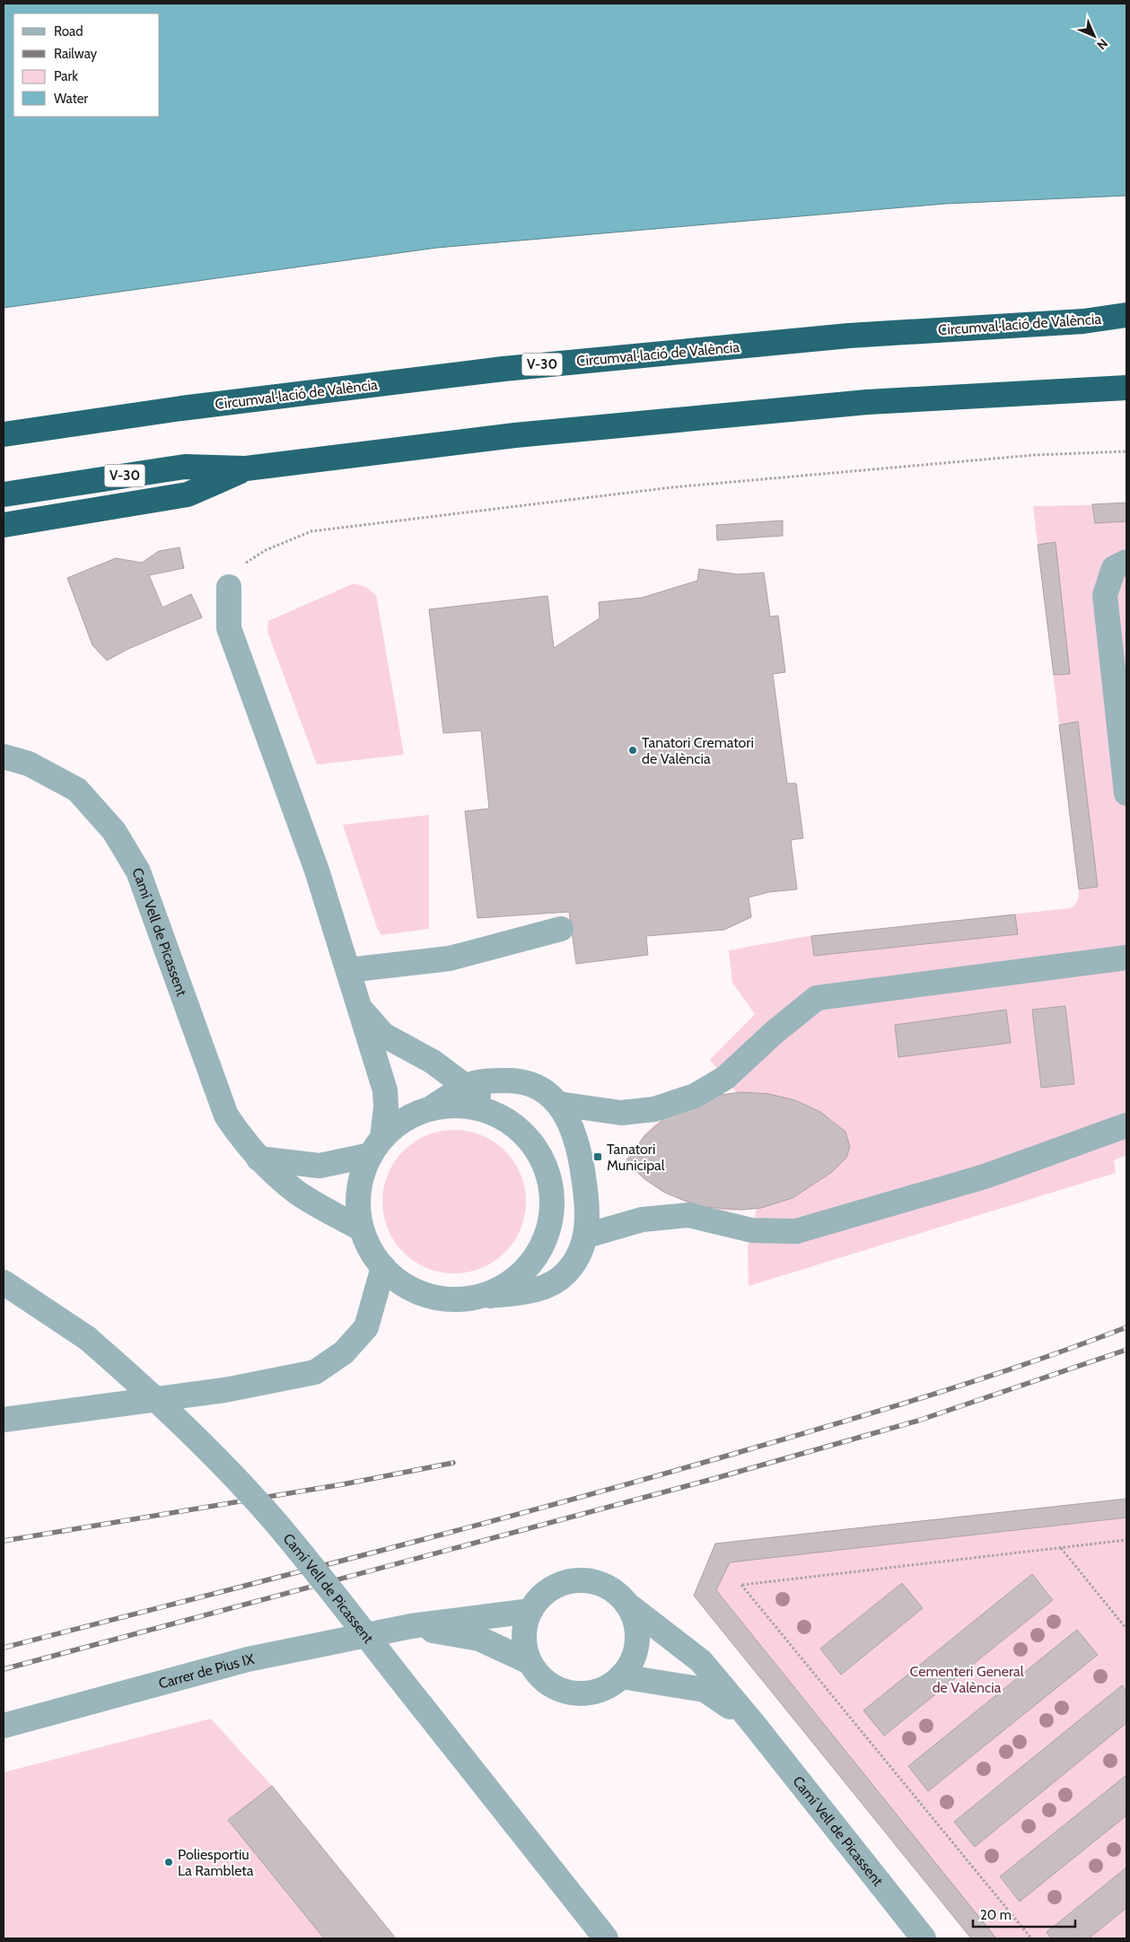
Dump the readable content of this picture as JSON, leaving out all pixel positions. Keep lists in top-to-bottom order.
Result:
{
  "streets": {
    "highway": ["Circumval·lació de València", "V-30"],
    "street": ["Camí Vell de Picassent", "Carrer de Pius IX"]
  },
  "crossings": [
    ["Camí Vell de Picassent", "Carrer de Pius IX"]
  ],
  "parks": ["Cementeri General de València"],
  "places": {
    "other": ["Tanatori Crematori de València", "Poliesportiu La Rambleta"],
    "transit": ["Tanatori Municipal"]
  },
  "legend": [
    "Road",
    "Railway",
    "Park",
    "Water"
  ],
  "scale_bar": "20 m",
  "north": "bottom right"
}
